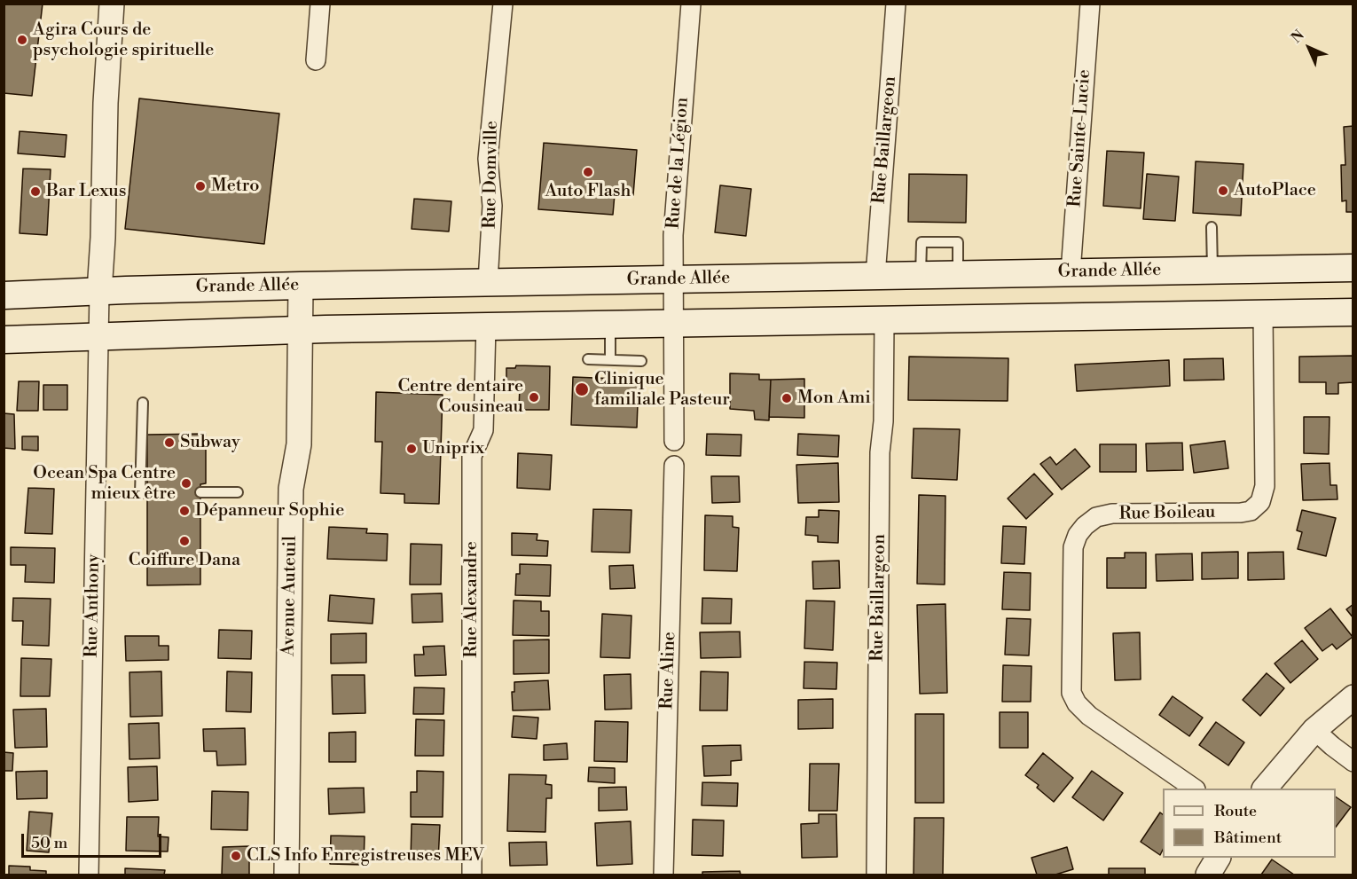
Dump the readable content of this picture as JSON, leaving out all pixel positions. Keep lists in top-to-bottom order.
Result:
{
  "streets": {
    "main road": ["Grande Allée"],
    "street": [
      "Rue Sainte-Lucie",
      "Rue Baillargeon",
      "Rue de la Légion",
      "Rue Domville",
      "Rue Boileau",
      "Avenue Auteuil",
      "Rue Alexandre",
      "Rue Anthony",
      "Rue Aline"
    ]
  },
  "crossings": [
    ["Rue Sainte-Lucie", "Grande Allée"],
    ["Rue Baillargeon", "Grande Allée"],
    ["Rue de la Légion", "Grande Allée"],
    ["Rue Domville", "Grande Allée"],
    ["Grande Allée", "Avenue Auteuil"],
    ["Grande Allée", "Rue Anthony"]
  ],
  "places": [
    "Agira Cours de psychologie spirituelle",
    "Auto Flash",
    "Metro",
    "AutoPlace",
    "Bar Lexus",
    "Clinique familiale Pasteur",
    "Centre dentaire Cousineau",
    "Mon Ami",
    "Subway",
    "Uniprix",
    "Ocean Spa Centre mieux être",
    "Dépanneur Sophie",
    "Coiffure Dana",
    "CLS Info Enregistreuses MEV"
  ],
  "legend": ["Route", "Bâtiment"],
  "scale_bar": "50 m",
  "north": "top left"
}
